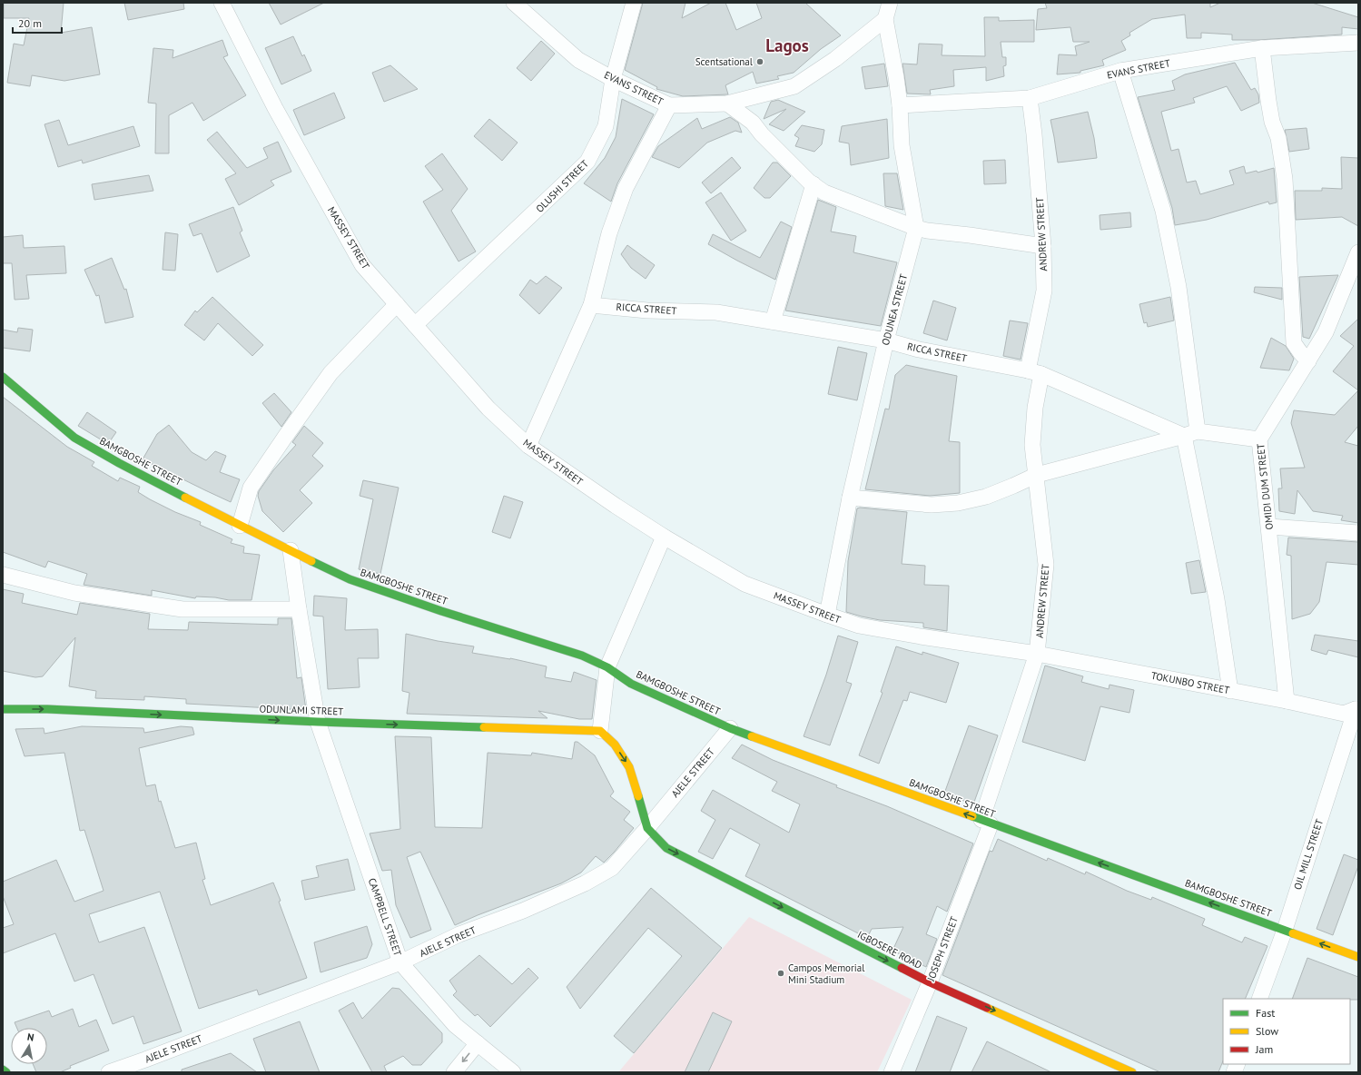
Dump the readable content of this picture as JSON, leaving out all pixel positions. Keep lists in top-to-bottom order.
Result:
{
  "streets": {
    "main road": ["BAMGBOSHE STREET", "ODUNLAMI STREET", "IGBOSERE ROAD"],
    "street": [
      "EVANS STREET",
      "OLUSHI STREET",
      "ANDREW STREET",
      "MASSEY STREET",
      "RICCA STREET",
      "ODUNEA STREET",
      "OMIDI DUM STREET",
      "TOKUNBO STREET",
      "AJELE STREET",
      "OIL MILL STREET",
      "CAMPBELL STREET",
      "JOSEPH STREET"
    ]
  },
  "crossings": [
    ["EVANS STREET", "OLUSHI STREET"],
    ["EVANS STREET", "ANDREW STREET"],
    ["EVANS STREET", "ODUNEA STREET"],
    ["OLUSHI STREET", "MASSEY STREET"],
    ["ANDREW STREET", "MASSEY STREET"],
    ["ANDREW STREET", "RICCA STREET"],
    ["ANDREW STREET", "BAMGBOSHE STREET"],
    ["ANDREW STREET", "TOKUNBO STREET"],
    ["ANDREW STREET", "JOSEPH STREET"],
    ["MASSEY STREET", "ODUNEA STREET"],
    ["MASSEY STREET", "TOKUNBO STREET"],
    ["RICCA STREET", "ODUNEA STREET"],
    ["BAMGBOSHE STREET", "AJELE STREET"],
    ["BAMGBOSHE STREET", "OIL MILL STREET"],
    ["BAMGBOSHE STREET", "CAMPBELL STREET"],
    ["BAMGBOSHE STREET", "JOSEPH STREET"],
    ["OMIDI DUM STREET", "TOKUNBO STREET"],
    ["TOKUNBO STREET", "OIL MILL STREET"],
    ["ODUNLAMI STREET", "CAMPBELL STREET"],
    ["AJELE STREET", "CAMPBELL STREET"],
    ["AJELE STREET", "IGBOSERE ROAD"],
    ["JOSEPH STREET", "IGBOSERE ROAD"]
  ],
  "one_way": ["BAMGBOSHE STREET", "ODUNLAMI STREET", "IGBOSERE ROAD"],
  "districts": ["Lagos"],
  "places": ["Scentsational", "Campos Memorial Mini Stadium"],
  "legend": ["Fast", "Slow", "Jam"],
  "scale_bar": "20 m",
  "north": "top"
}
